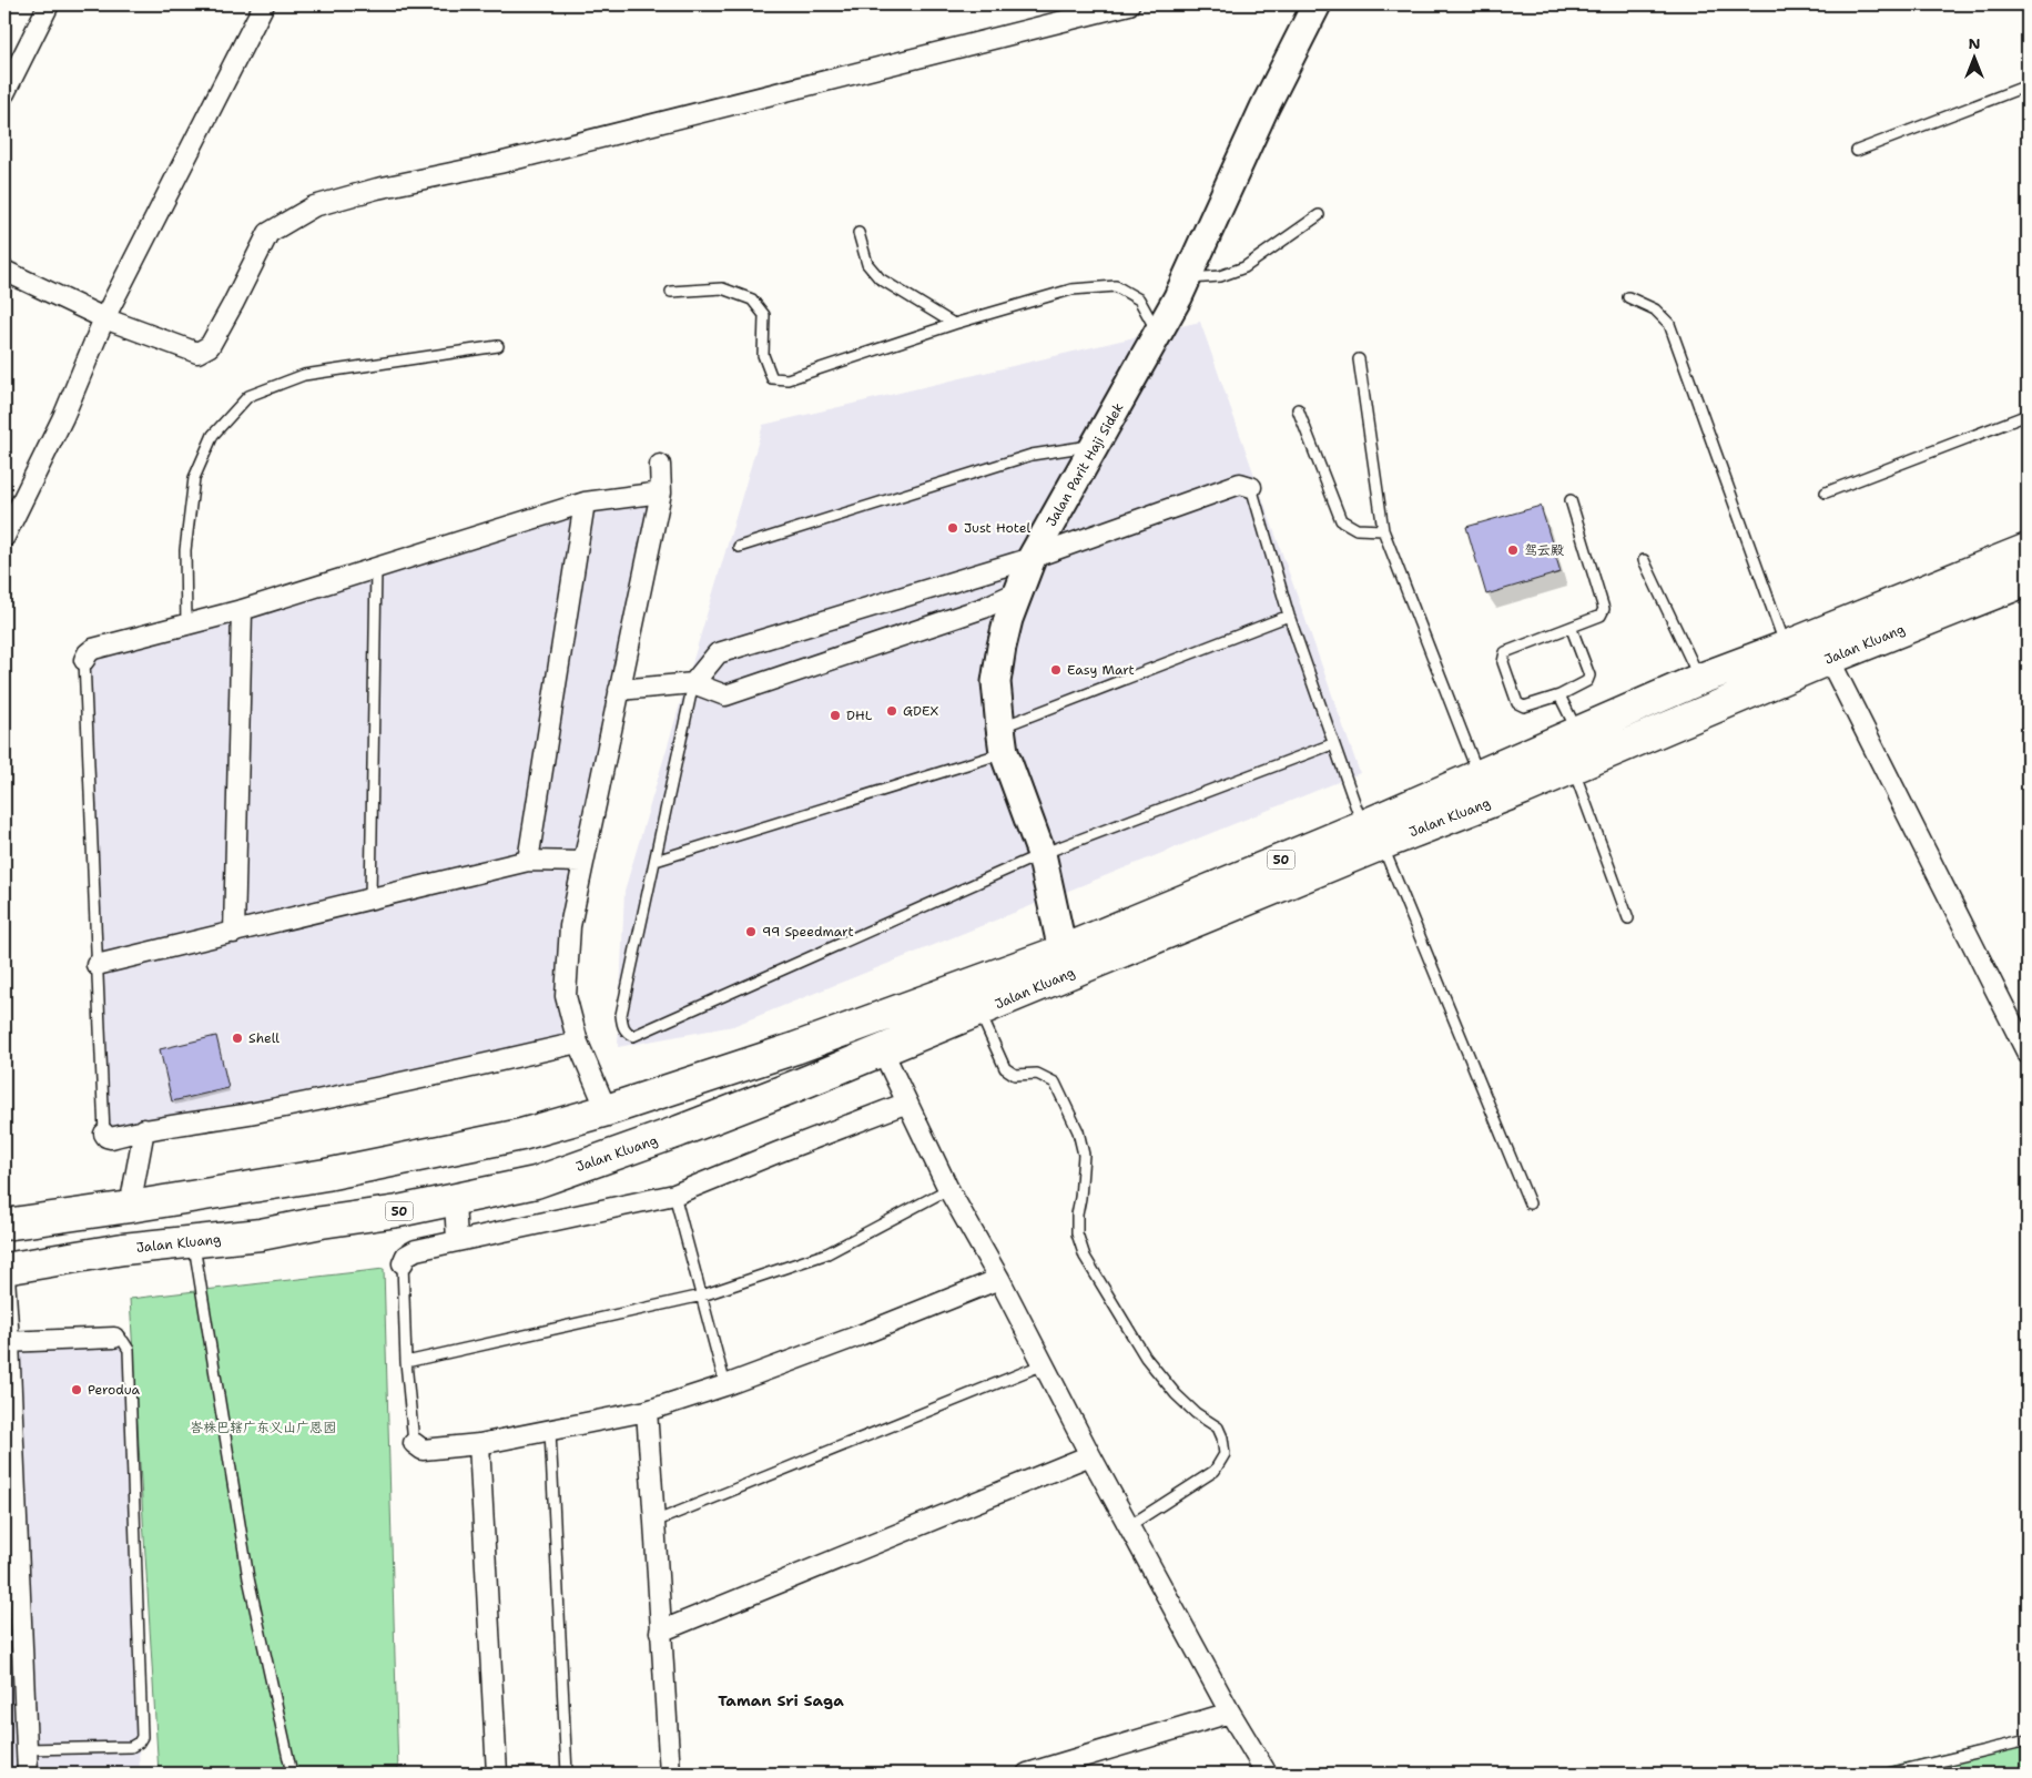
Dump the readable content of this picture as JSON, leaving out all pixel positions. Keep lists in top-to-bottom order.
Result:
{
  "streets": {
    "highway": ["Jalan Kluang", "50"],
    "street": ["Jalan Parit Haji Sidek"]
  },
  "crossings": [
    ["Jalan Parit Haji Sidek", "Jalan Kluang"]
  ],
  "districts": ["Taman Sri Saga"],
  "parks": ["峇株巴辖广东义山广恩园"],
  "places": [
    "Just Hotel",
    "驾云殿",
    "Easy Mart",
    "GDEX",
    "DHL",
    "99 Speedmart",
    "Shell",
    "Perodua"
  ],
  "north": "top"
}
